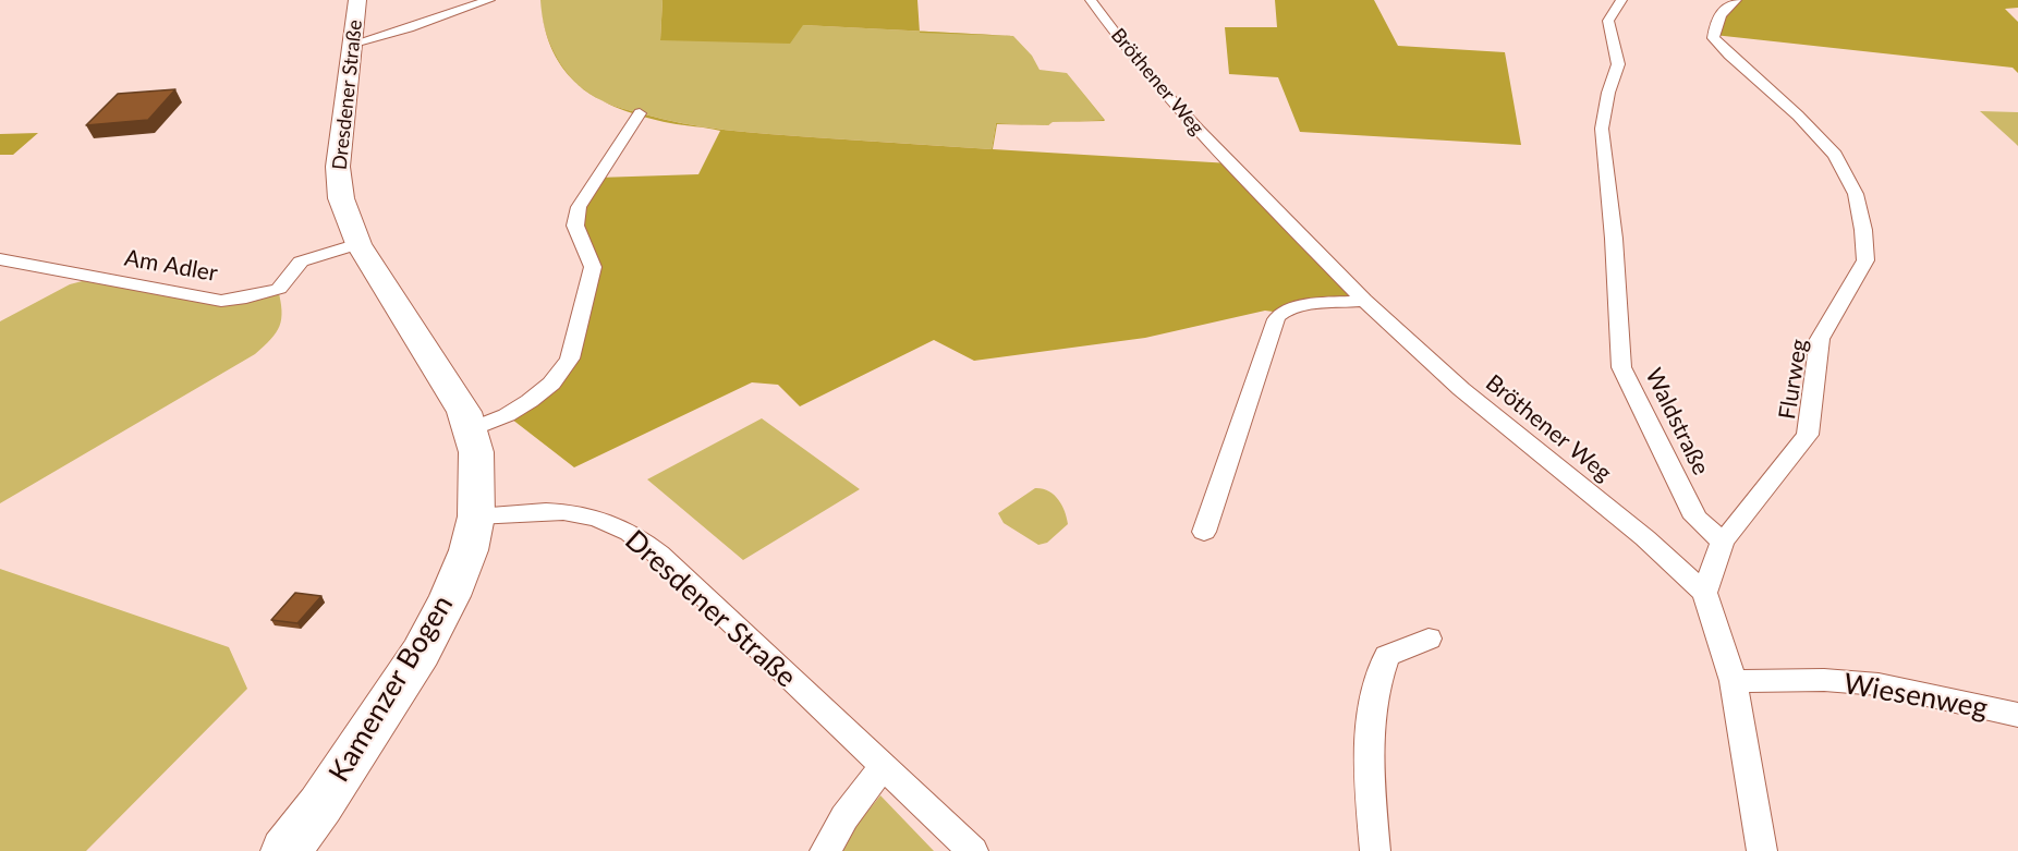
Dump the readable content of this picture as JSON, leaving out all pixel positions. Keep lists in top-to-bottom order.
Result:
{
  "streets": {
    "main road": ["Dresdener Straße", "Kamenzer Bogen"],
    "street": [
      "Bröthener Weg",
      "Am Adler",
      "Flurweg",
      "Waldstraße",
      "Wiesenweg"
    ]
  },
  "crossings": [
    ["Dresdener Straße", "Am Adler"],
    ["Dresdener Straße", "Kamenzer Bogen"],
    ["Flurweg", "Waldstraße"]
  ]
}
